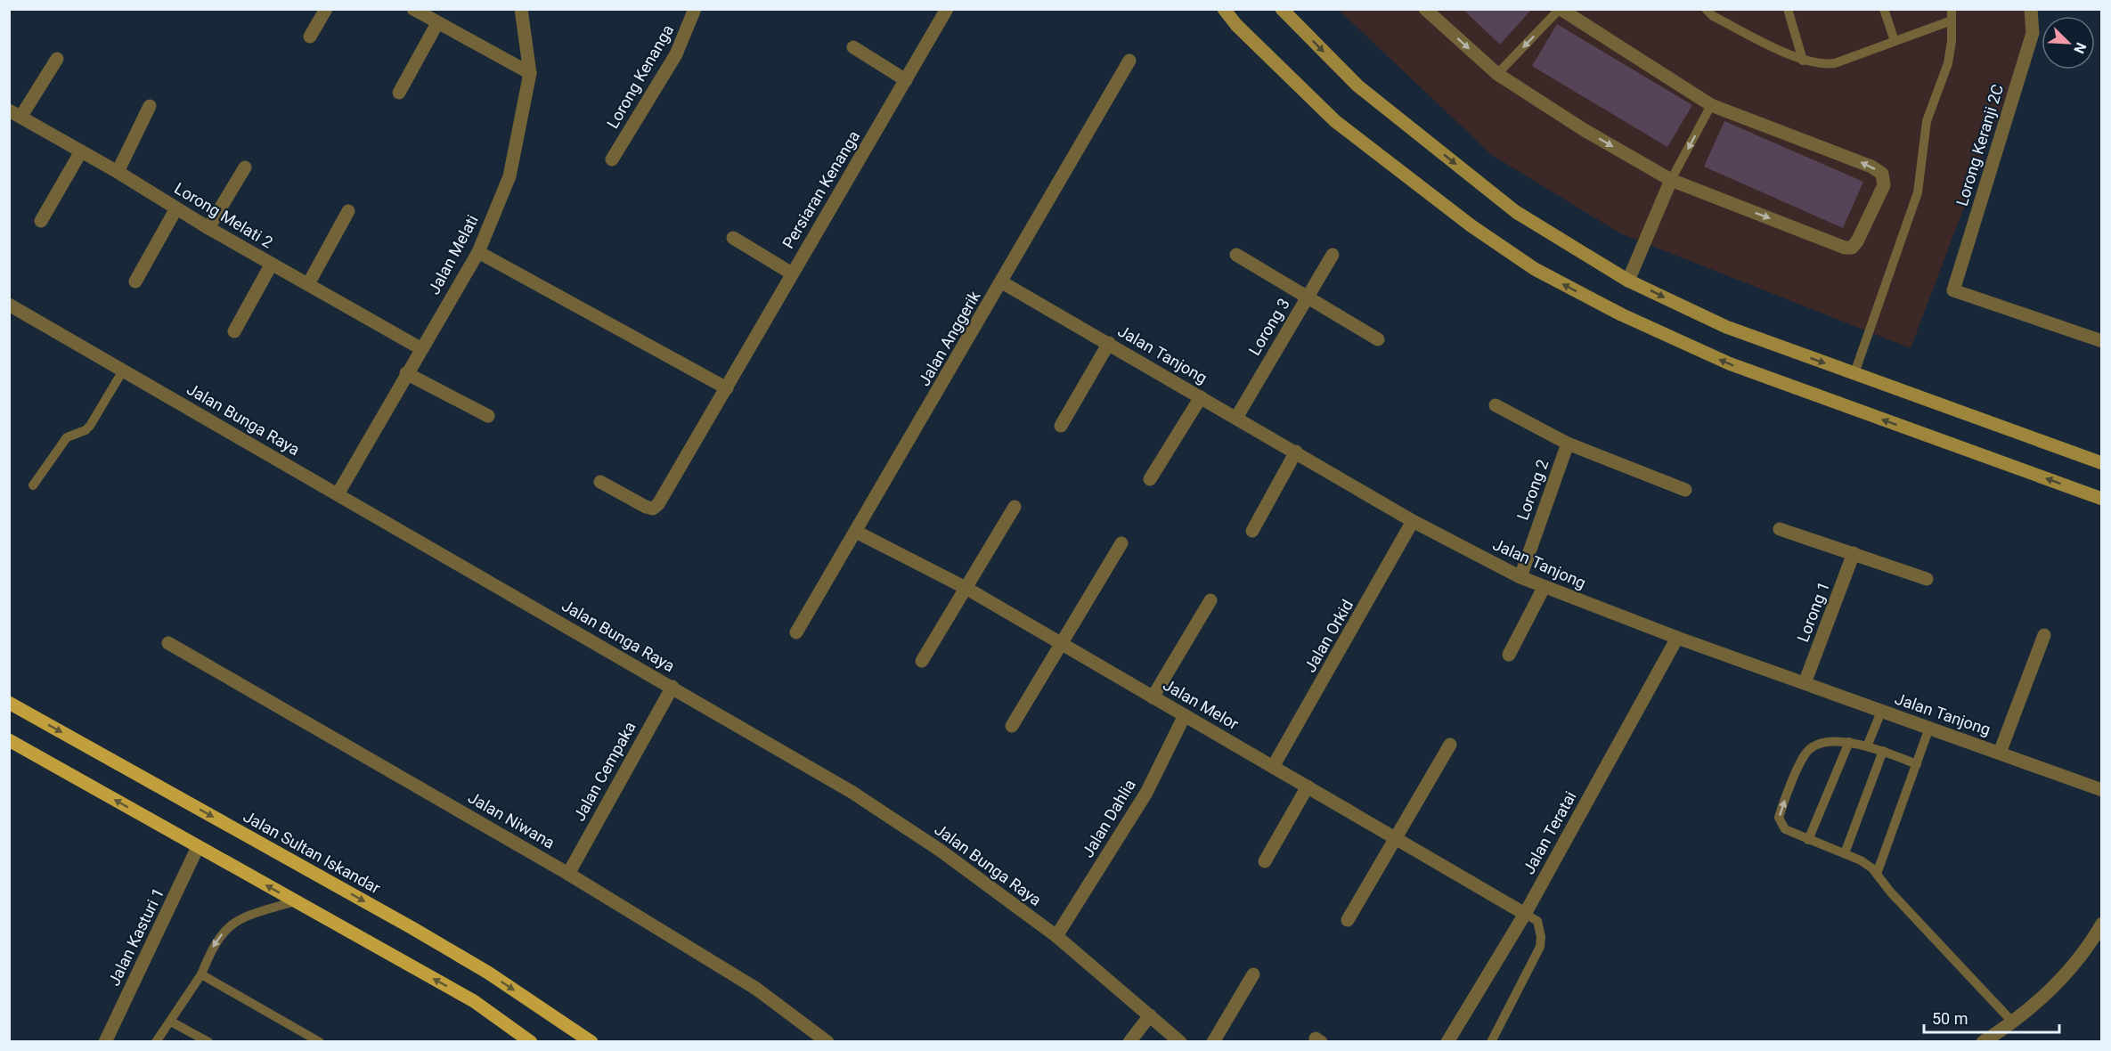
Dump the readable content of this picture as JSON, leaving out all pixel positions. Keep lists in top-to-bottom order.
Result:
{
  "streets": {
    "main road": ["Jalan Sultan Iskandar"],
    "street": [
      "Lorong Kenanga",
      "Lorong Keranji 2C",
      "Persiaran Kenanga",
      "Lorong Melati 2",
      "Jalan Melati",
      "Lorong 3",
      "Jalan Anggerik",
      "Jalan Tanjong",
      "Jalan Bunga Raya",
      "Lorong 2",
      "Lorong 1",
      "Jalan Orkid",
      "Jalan Melor",
      "Jalan Cempaka",
      "Jalan Dahlia",
      "Jalan Niwana",
      "Jalan Teratai",
      "Jalan Kasturi 1"
    ]
  },
  "crossings": [
    ["Lorong Melati 2", "Jalan Melati"],
    ["Jalan Melati", "Jalan Bunga Raya"],
    ["Lorong 3", "Jalan Tanjong"],
    ["Jalan Anggerik", "Jalan Tanjong"],
    ["Jalan Anggerik", "Jalan Melor"],
    ["Jalan Tanjong", "Lorong 2"],
    ["Jalan Tanjong", "Lorong 1"],
    ["Jalan Tanjong", "Jalan Orkid"],
    ["Jalan Tanjong", "Jalan Teratai"],
    ["Jalan Bunga Raya", "Jalan Cempaka"],
    ["Jalan Bunga Raya", "Jalan Dahlia"],
    ["Jalan Orkid", "Jalan Melor"],
    ["Jalan Melor", "Jalan Dahlia"],
    ["Jalan Melor", "Jalan Teratai"],
    ["Jalan Cempaka", "Jalan Niwana"]
  ],
  "scale_bar": "50 m",
  "north": "bottom right"
}
